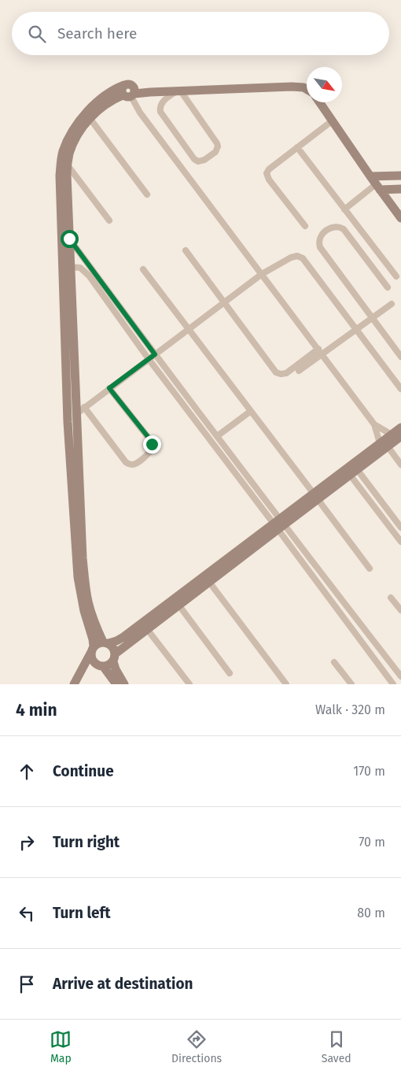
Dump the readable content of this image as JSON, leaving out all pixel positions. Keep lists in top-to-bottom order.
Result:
{
  "north": "bottom right",
  "page": {
    "search": "Search here",
    "heading": ["4 min", "Walk · 320 m"],
    "list": [
      ["Continue", "170 m"],
      ["Turn right", "70 m"],
      ["Turn left", "80 m"],
      "Arrive at destination"
    ],
    "nav": ["Map", "Directions", "Saved"]
  }
}
